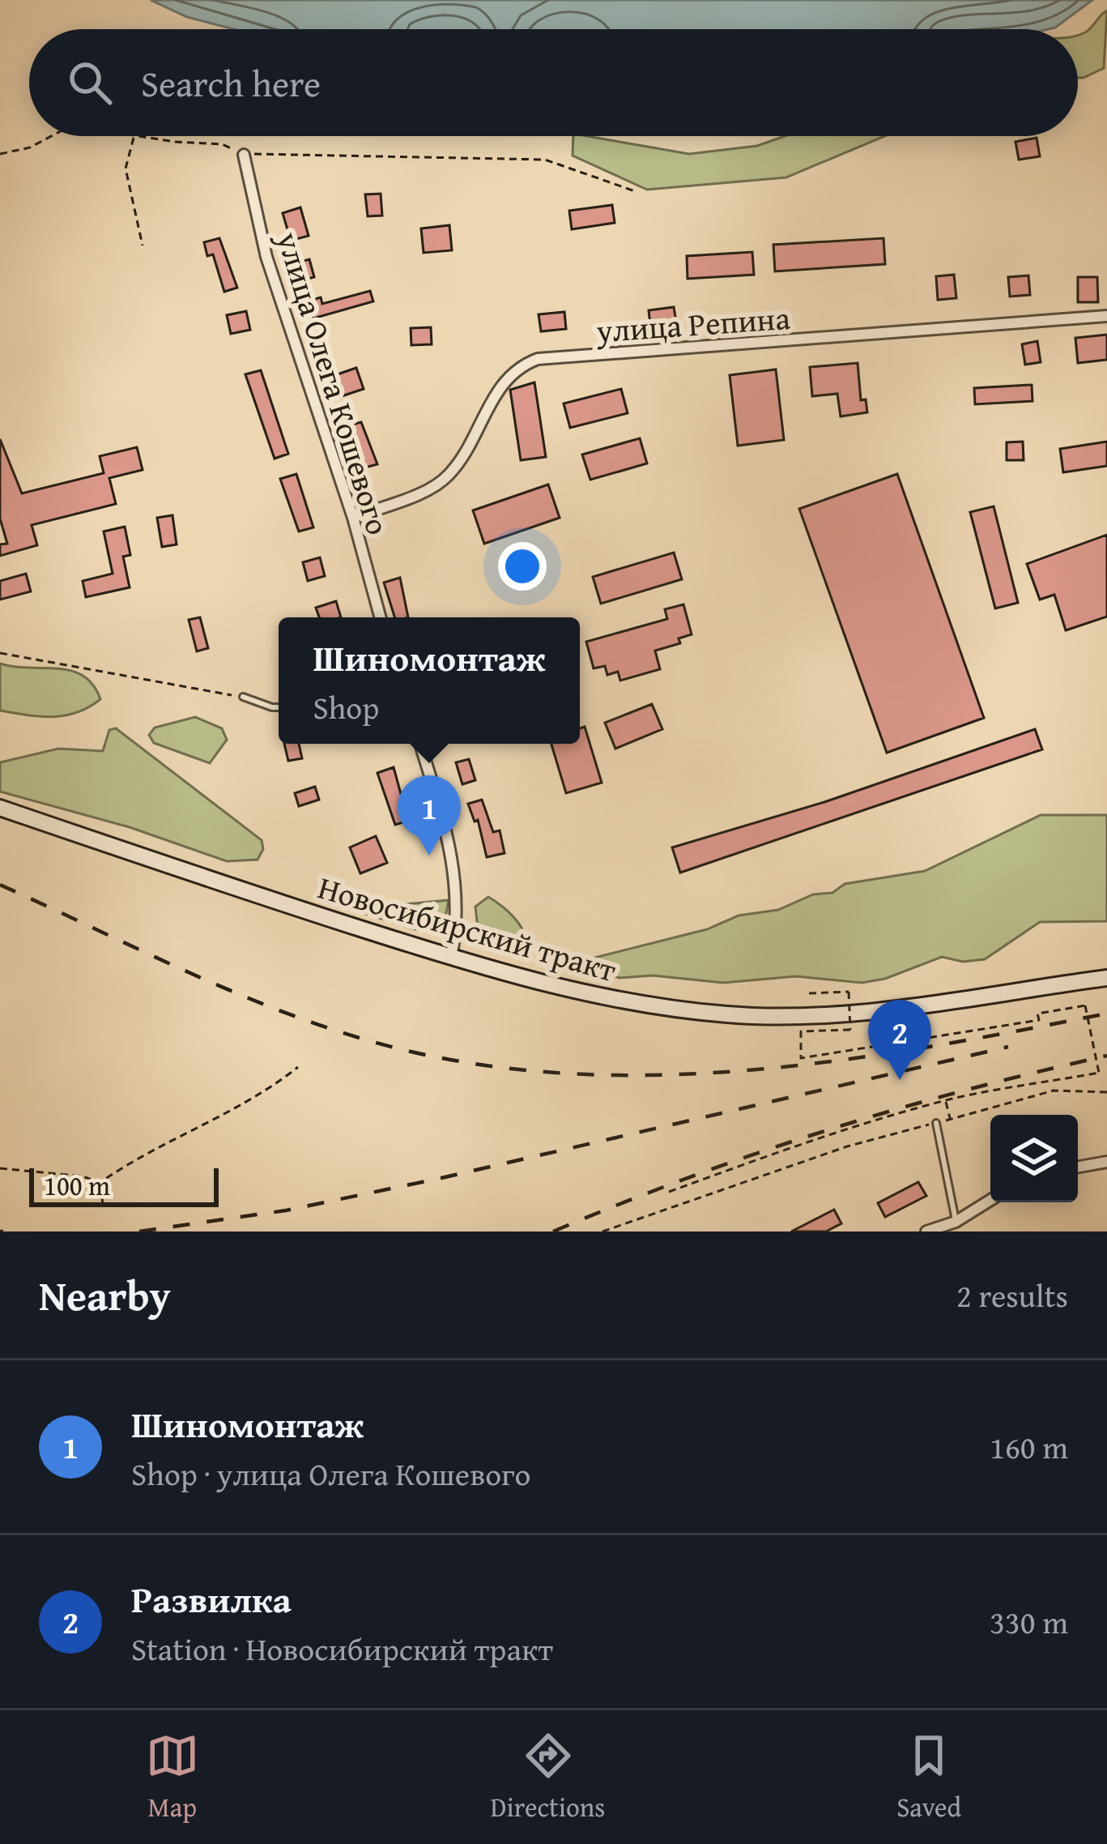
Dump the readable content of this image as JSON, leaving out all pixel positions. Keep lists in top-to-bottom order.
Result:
{
  "streets": {
    "main road": ["Новосибирский тракт"],
    "street": ["улица Репина", "улица Олега Кошевого"]
  },
  "crossings": [
    ["улица Репина", "улица Олега Кошевого"]
  ],
  "scale_bar": "100 m",
  "page": {
    "search": "Search here",
    "popup": ["Шиномонтаж", "Shop"],
    "pins": ["1", "2"],
    "scale": "100 m",
    "heading": ["Nearby", "2 results"],
    "list": [
      {
        "mark": "1",
        "name": "Шиномонтаж",
        "note": "Shop · улица Олега Кошевого",
        "value": "160 m"
      },
      {
        "mark": "2",
        "name": "Развилка",
        "note": "Station · Новосибирский тракт",
        "value": "330 m"
      }
    ],
    "nav": ["Map", "Directions", "Saved"]
  }
}
